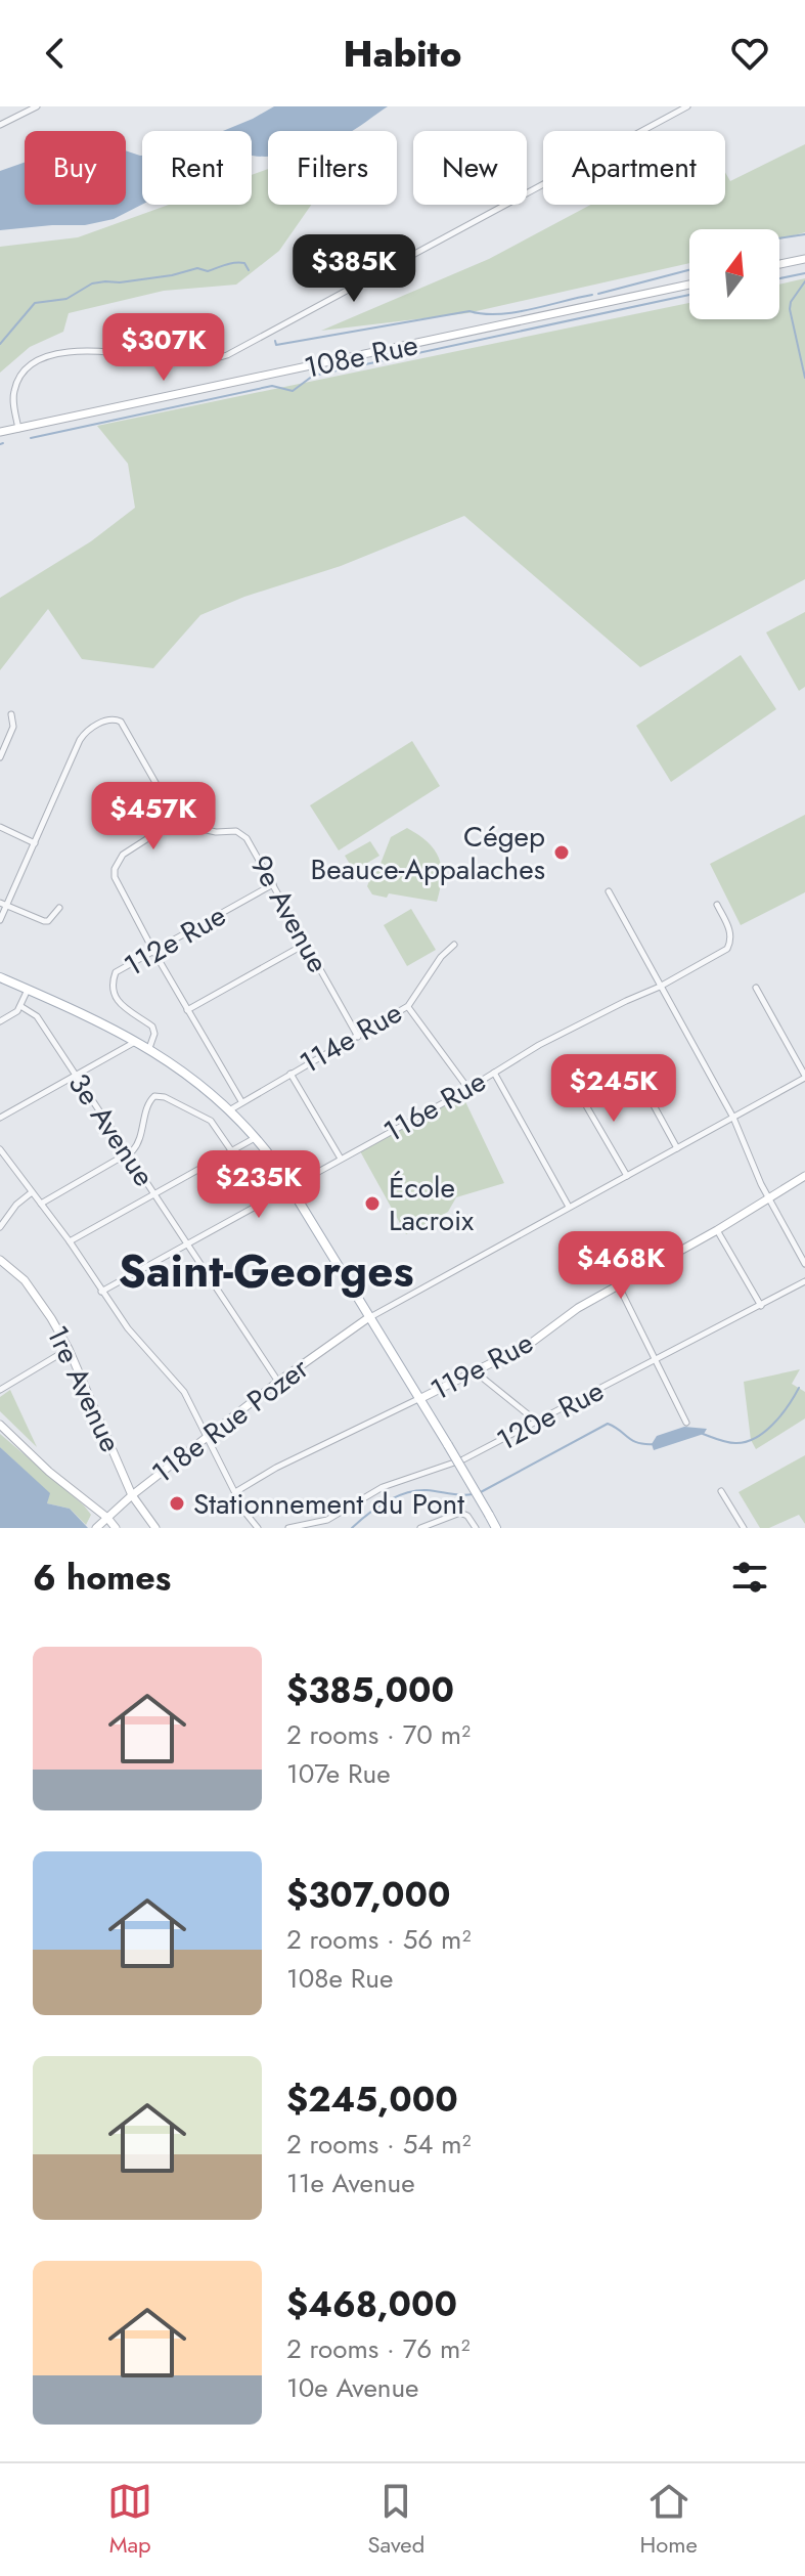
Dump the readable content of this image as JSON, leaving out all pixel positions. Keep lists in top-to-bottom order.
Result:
{
  "streets": {
    "main road": [
      "108e Rue",
      "119e Rue",
      "1re Avenue",
      "118e Rue Pozer"
    ],
    "street": [
      "9e Avenue",
      "112e Rue",
      "114e Rue",
      "116e Rue",
      "3e Avenue",
      "120e Rue"
    ]
  },
  "crossings": [
    ["9e Avenue", "112e Rue"],
    ["9e Avenue", "114e Rue"],
    ["116e Rue", "3e Avenue"],
    ["3e Avenue", "118e Rue Pozer"],
    ["1re Avenue", "118e Rue Pozer"]
  ],
  "districts": ["Saint-Georges"],
  "places": ["Cégep Beauce-Appalaches", "École Lacroix", "Stationnement du Pont"],
  "north": "top",
  "page": {
    "header": "Habito",
    "chip": [
      "Buy",
      "Rent",
      "Filters",
      "New",
      "Apartment"
    ],
    "price": [
      "$385K",
      "$307K",
      "$457K",
      "$245K",
      "$235K",
      "$468K"
    ],
    "heading": "6 homes",
    "list": [
      {
        "name": "$385,000",
        "note": "2 rooms · 70 m² · 107e Rue"
      },
      {
        "name": "$307,000",
        "note": "2 rooms · 56 m² · 108e Rue"
      },
      {
        "name": "$245,000",
        "note": "2 rooms · 54 m² · 11e Avenue"
      },
      {
        "name": "$468,000",
        "note": "2 rooms · 76 m² · 10e Avenue"
      }
    ],
    "tabs": ["Map", "Saved", "Home"]
  }
}
